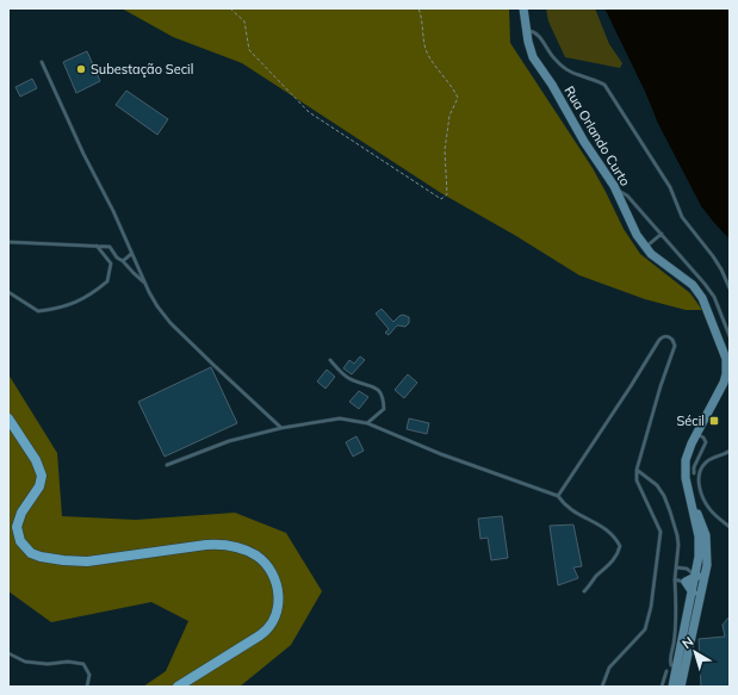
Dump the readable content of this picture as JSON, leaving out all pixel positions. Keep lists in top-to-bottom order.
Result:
{
  "streets": {
    "main road": ["Rua Orlando Curto"]
  },
  "places": {
    "other": ["Subestação Secil"],
    "transit": ["Sécil"]
  },
  "north": "top left"
}
